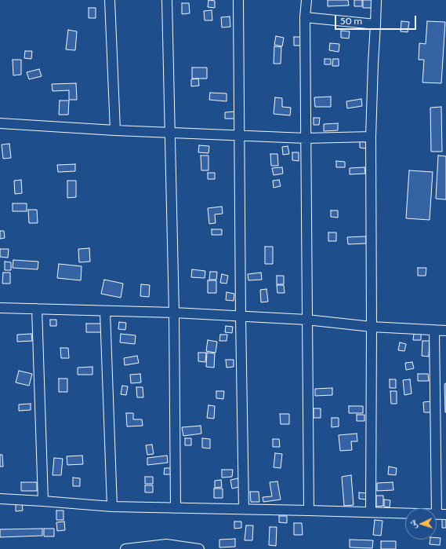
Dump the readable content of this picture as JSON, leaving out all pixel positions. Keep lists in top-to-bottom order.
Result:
{
  "scale_bar": "50 m",
  "north": "left"
}
